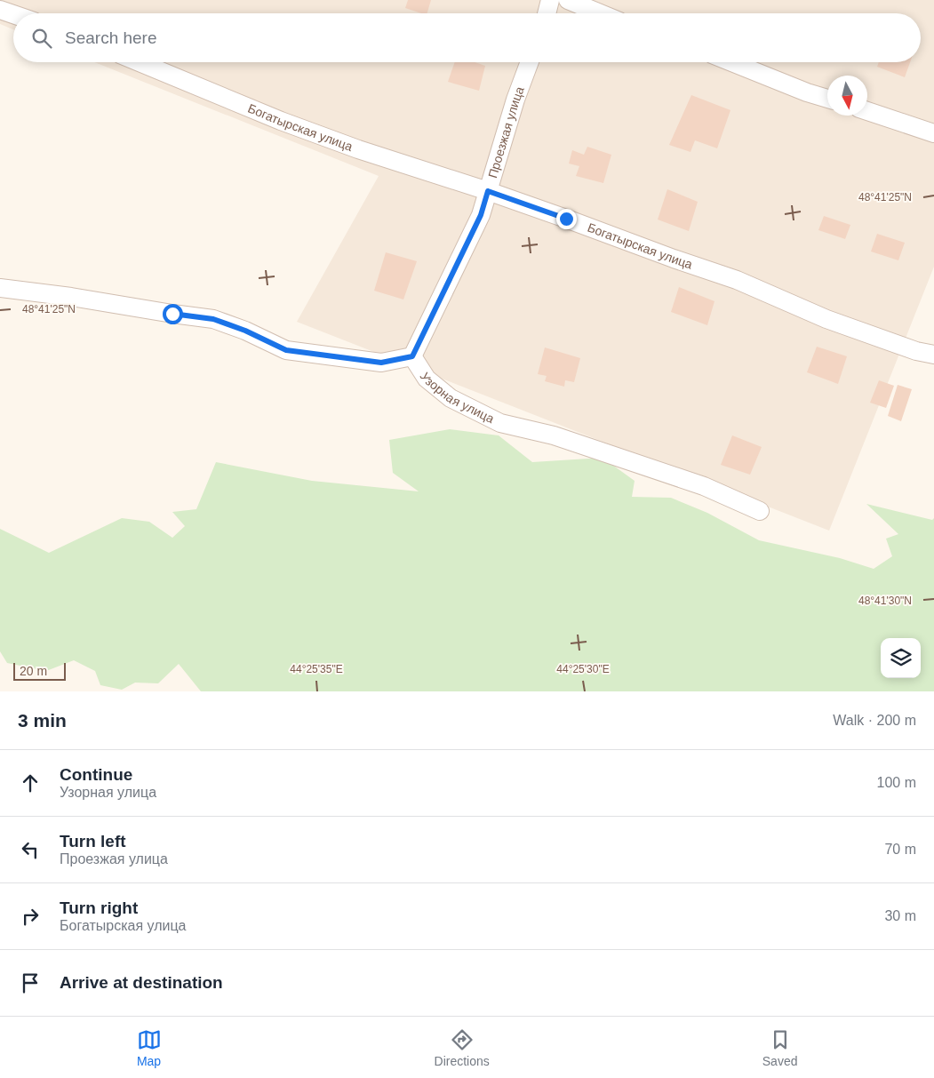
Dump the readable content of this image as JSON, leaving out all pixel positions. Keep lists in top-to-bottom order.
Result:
{
  "streets": {
    "street": ["Богатырская улица", "Проезжая улица", "Узорная улица"]
  },
  "crossings": [
    ["Богатырская улица", "Проезжая улица"],
    ["Проезжая улица", "Узорная улица"]
  ],
  "scale_bar": "20 m",
  "north": "bottom",
  "page": {
    "search": "Search here",
    "scale": "20 m",
    "heading": ["3 min", "Walk · 200 m"],
    "list": [
      ["Continue", "Узорная улица", "100 m"],
      ["Turn left", "Проезжая улица", "70 m"],
      ["Turn right", "Богатырская улица", "30 m"],
      "Arrive at destination"
    ],
    "nav": ["Map", "Directions", "Saved"]
  },
  "coordinates": [
    "48°41'25\"N",
    "48°41'30\"N",
    "44°25'35\"E",
    "44°25'30\"E"
  ]
}
